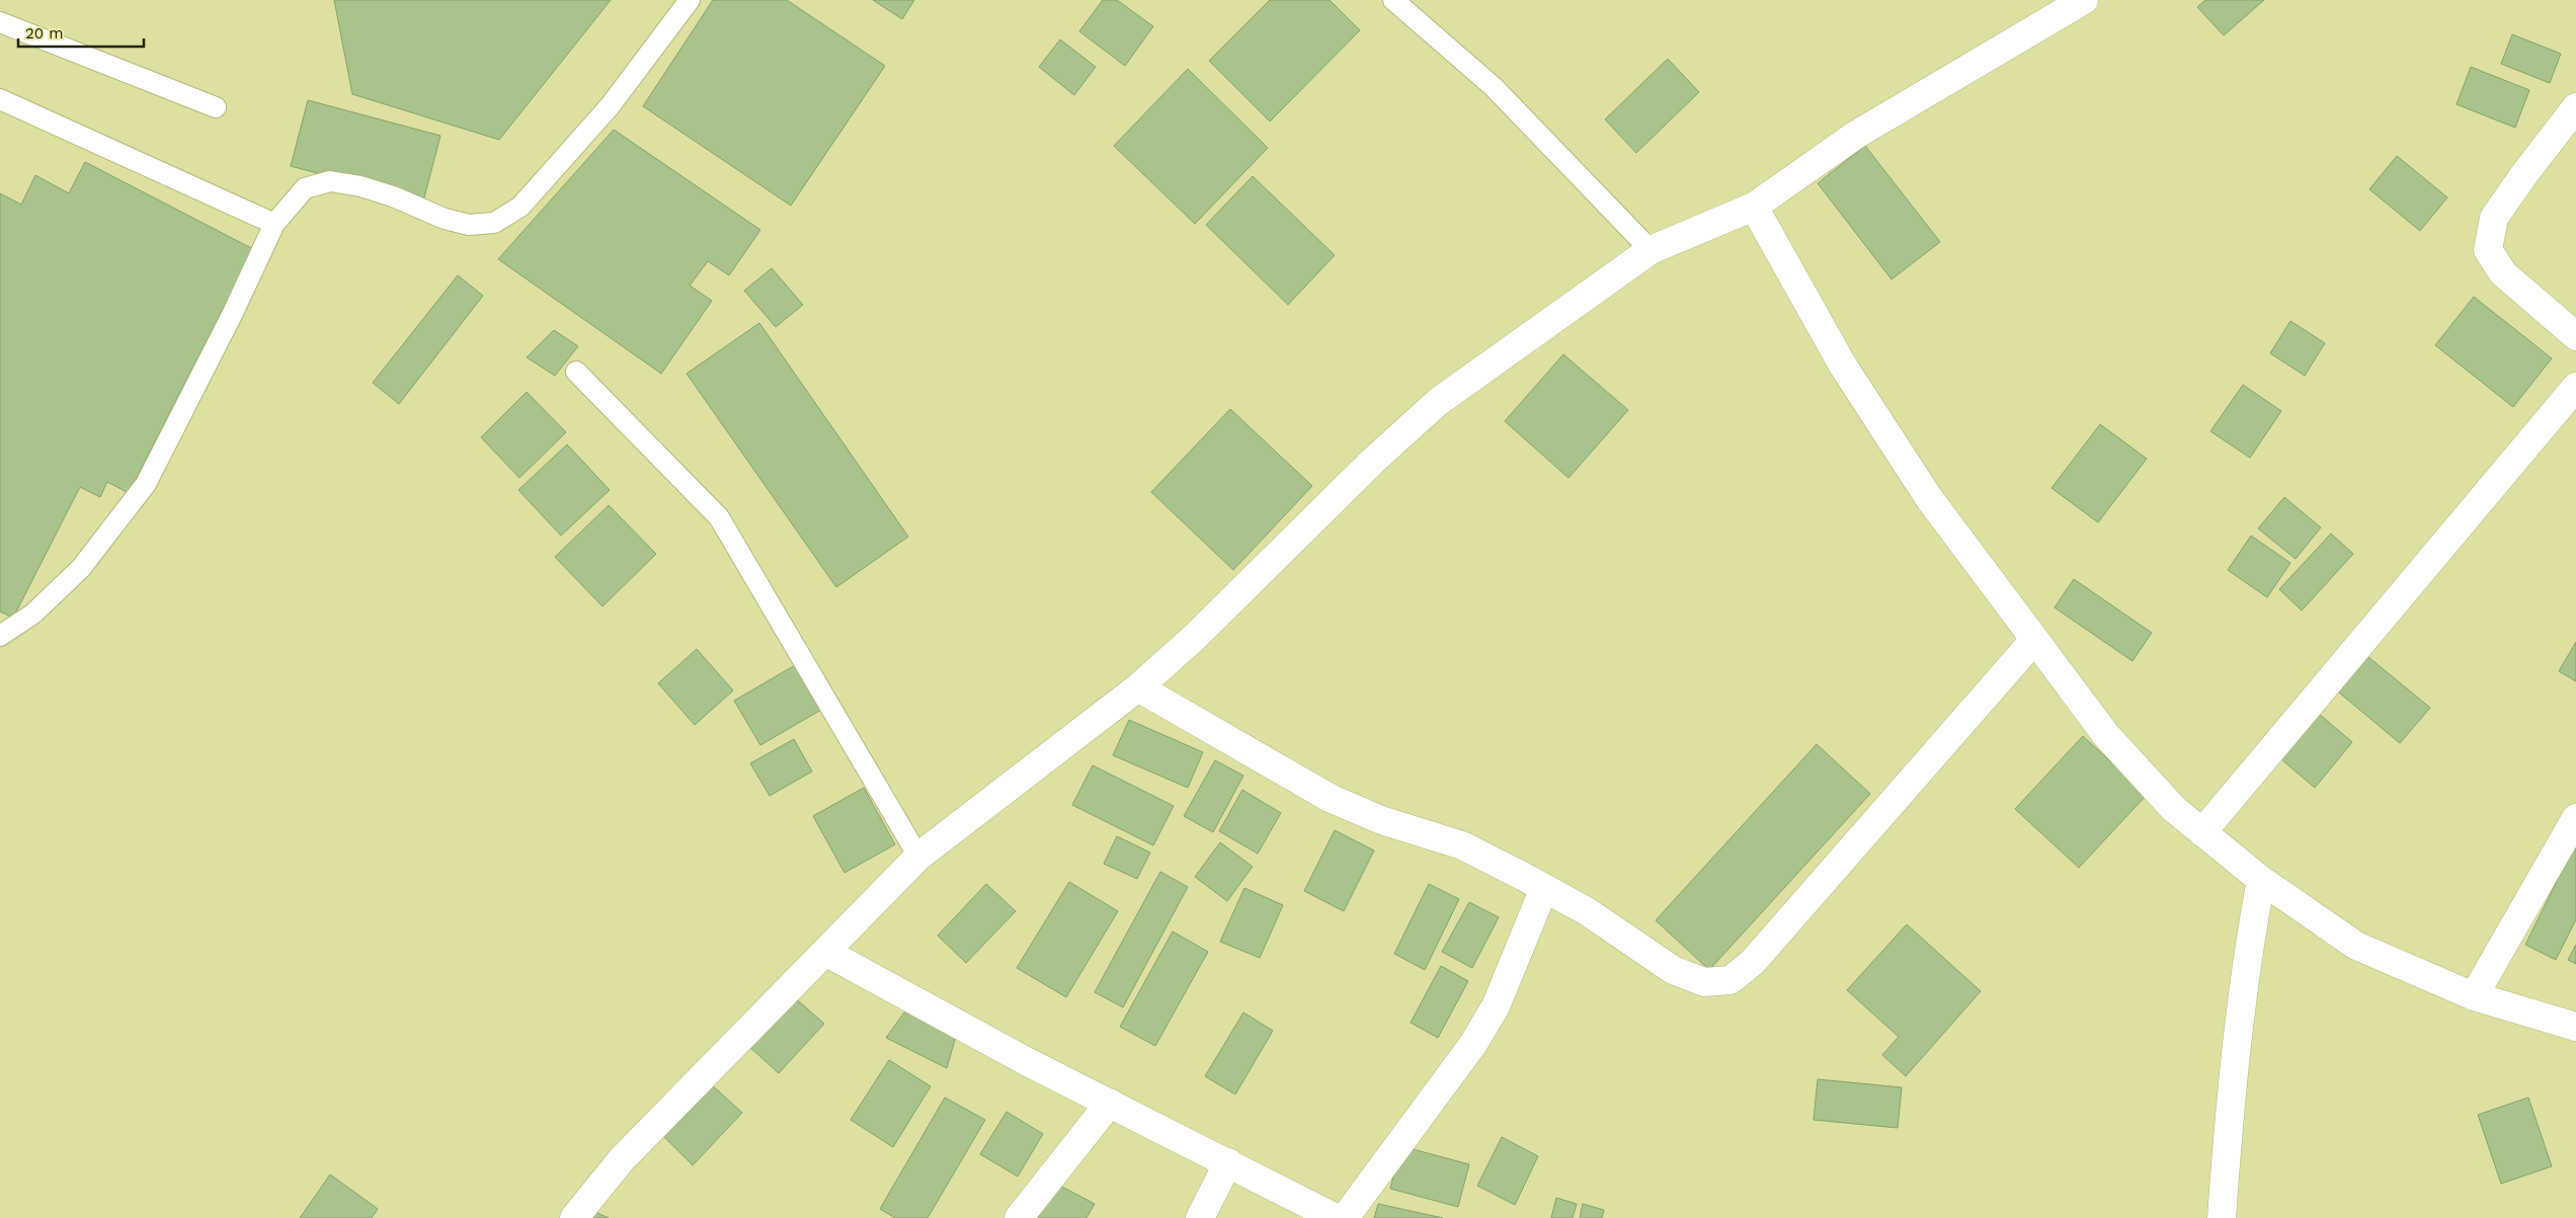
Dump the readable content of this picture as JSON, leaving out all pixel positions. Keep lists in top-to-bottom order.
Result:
{
  "scale_bar": "20 m"
}
